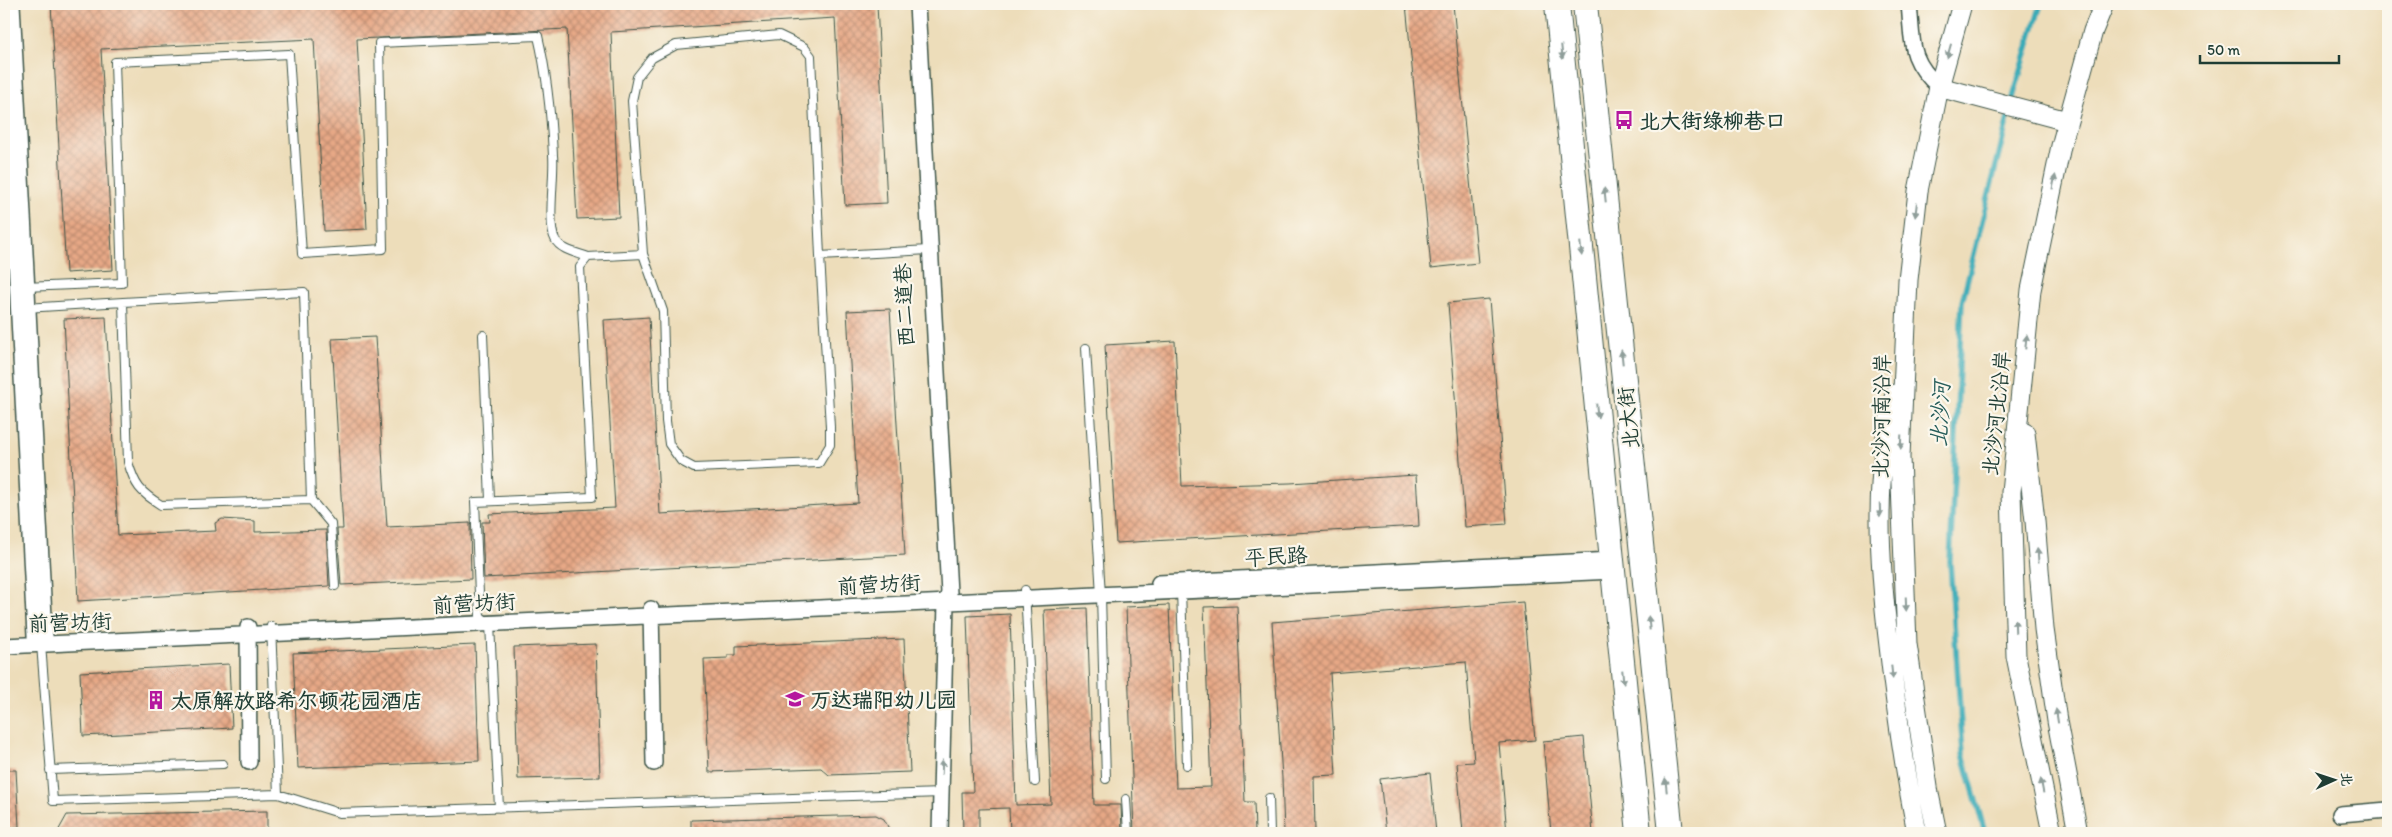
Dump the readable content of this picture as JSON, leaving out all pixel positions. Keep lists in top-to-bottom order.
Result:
{
  "streets": {
    "main road": ["北大街"],
    "street": [
      "西二道巷",
      "北沙河北沿岸",
      "北沙河南沿岸",
      "平民路",
      "前营坊街"
    ]
  },
  "crossings": [
    ["西二道巷", "平民路"],
    ["西二道巷", "前营坊街"],
    ["平民路", "前营坊街"]
  ],
  "water": ["北沙河"],
  "places": {
    "bus stop": ["北大街绿柳巷口"],
    "school or university": ["万达瑞阳幼儿园"],
    "building": ["太原解放路希尔顿花园酒店"]
  },
  "scale_bar": "50 m",
  "north": "right"
}
